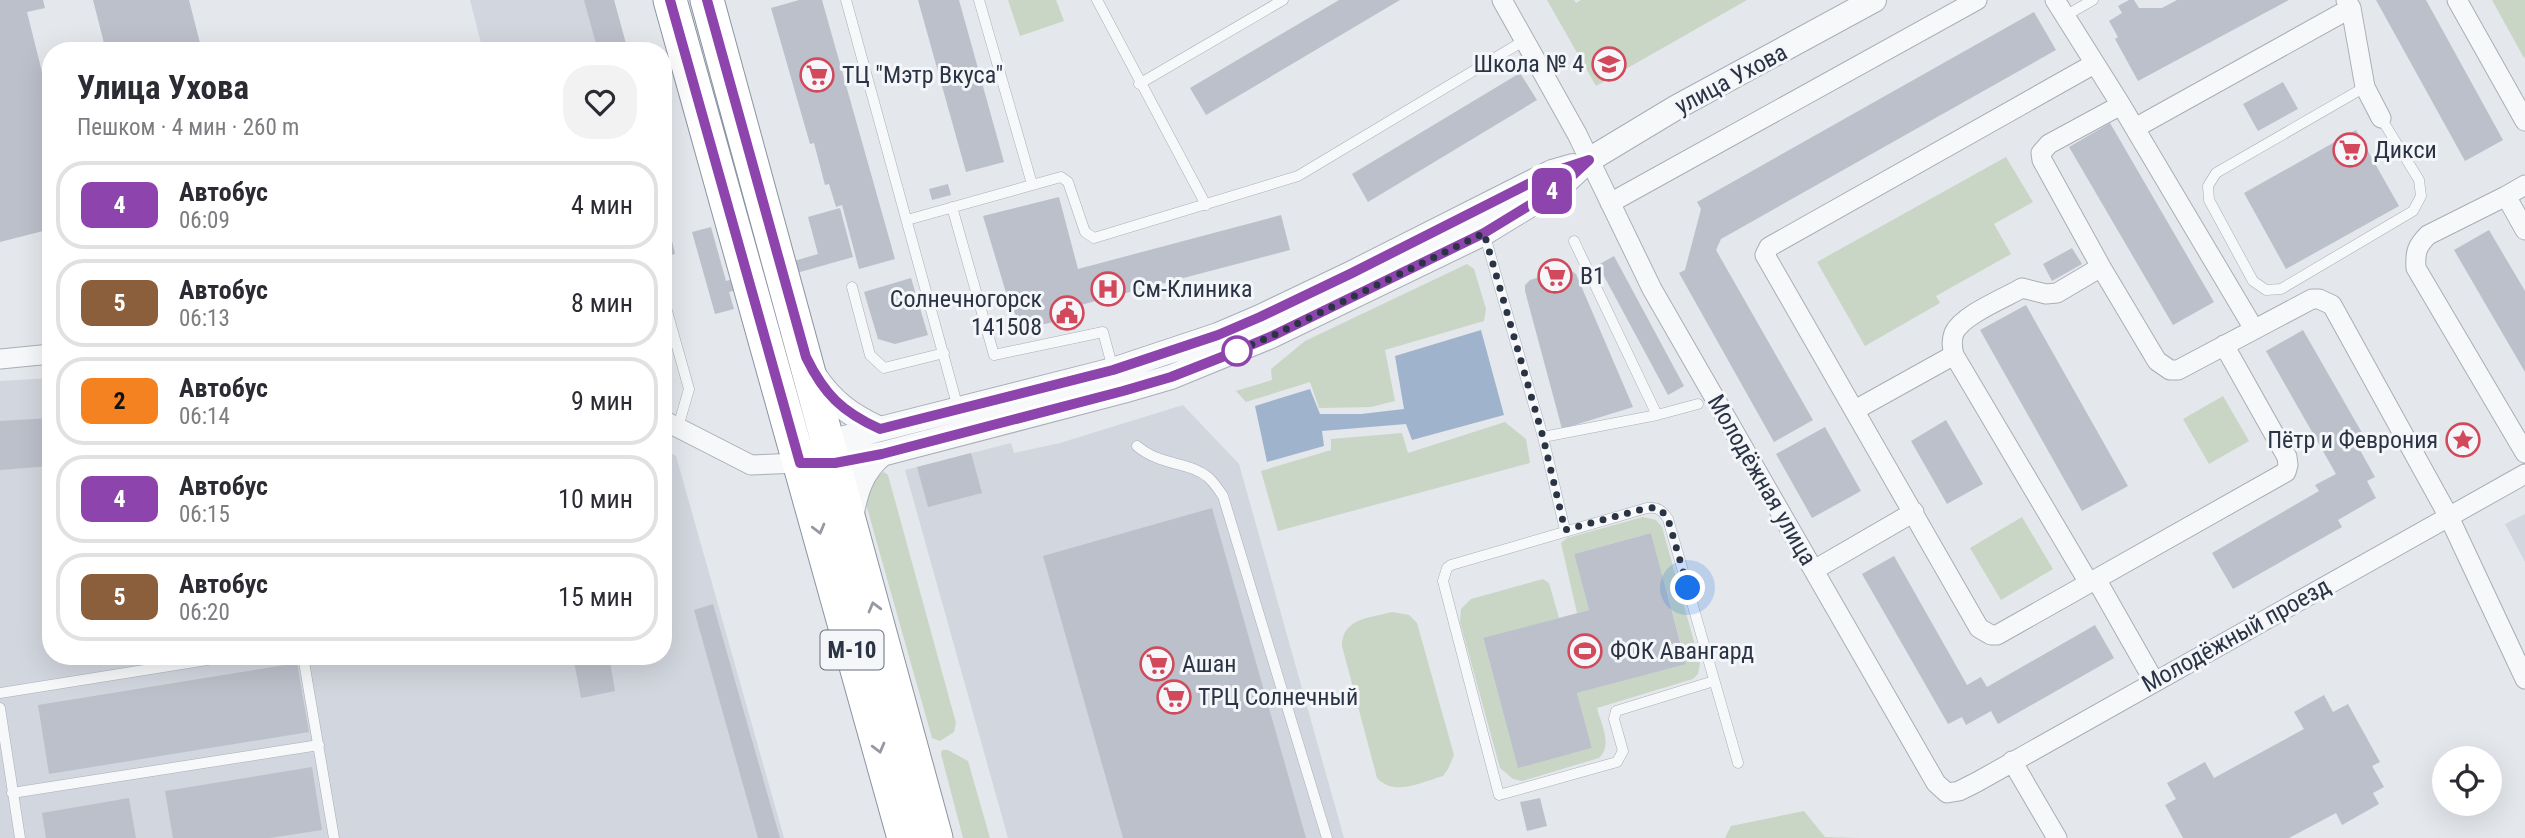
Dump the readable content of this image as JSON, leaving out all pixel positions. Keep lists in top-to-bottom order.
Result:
{
  "streets": {
    "highway": ["М-10"],
    "street": ["улица Ухова", "Молодёжная улица", "Молодёжный проезд"]
  },
  "crossings": [
    ["улица Ухова", "Молодёжная улица"],
    ["улица Ухова", "М-10"],
    ["Молодёжная улица", "Молодёжный проезд"]
  ],
  "places": {
    "school or university": ["Школа № 4"],
    "supermarket": [
      "ТЦ \"Мэтр Вкуса\"",
      "Дикси",
      "В1",
      "Ашан",
      "ТРЦ Солнечный"
    ],
    "hospital": ["См-Клиника"],
    "public building": ["Солнечногорск 141508"],
    "place": ["Пётр и Феврония"],
    "sports": ["ФОК Авангард"]
  },
  "lines": ["bus line 4"],
  "page": {
    "on_map": "4",
    "heading": ["Улица Ухова", "Пешком · 4 мин · 260 m"],
    "list": [
      {
        "mark": "4",
        "name": "Автобус",
        "note": "06:09",
        "value": "4 мин"
      },
      {
        "mark": "5",
        "name": "Автобус",
        "note": "06:13",
        "value": "8 мин"
      },
      {
        "mark": "2",
        "name": "Автобус",
        "note": "06:14",
        "value": "9 мин"
      },
      {
        "mark": "4",
        "name": "Автобус",
        "note": "06:15",
        "value": "10 мин"
      },
      {
        "mark": "5",
        "name": "Автобус",
        "note": "06:20",
        "value": "15 мин"
      }
    ]
  }
}
